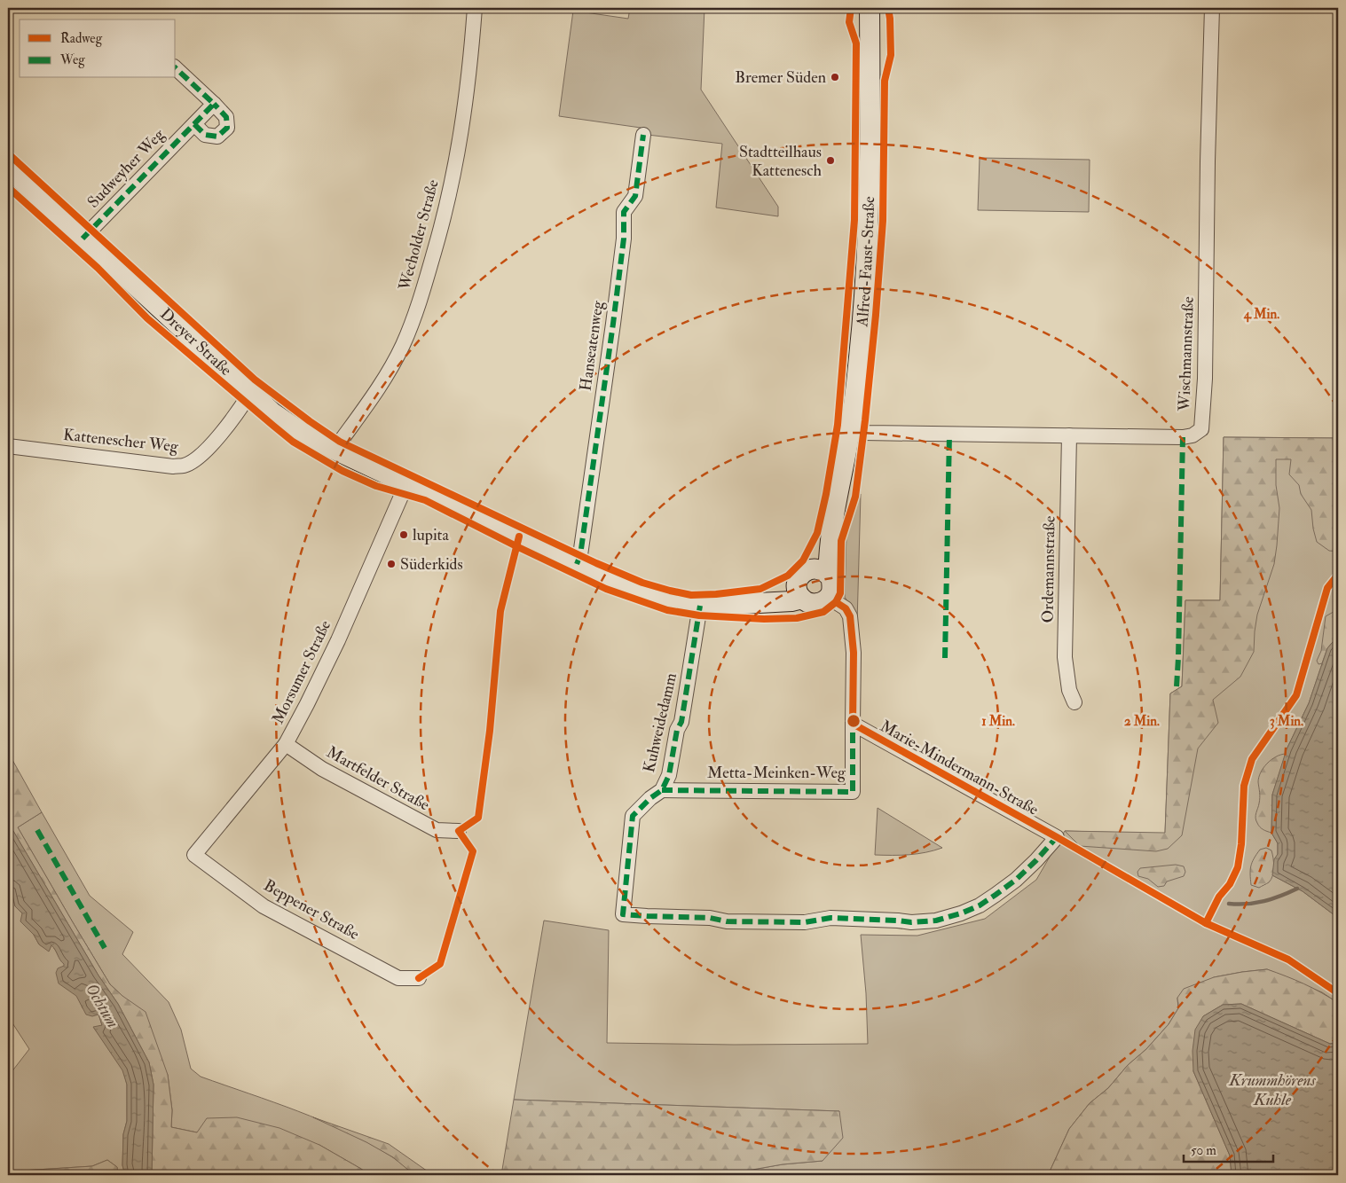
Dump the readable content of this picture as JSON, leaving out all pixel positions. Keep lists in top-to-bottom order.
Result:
{
  "streets": {
    "street": [
      "Sudweyher Weg",
      "Wecholder Straße",
      "Alfred-Faust-Straße",
      "Dreyer Straße",
      "Hanseatenweg",
      "Wischmannstraße",
      "Kattenescher Weg",
      "Ordemannstraße",
      "Morsumer Straße",
      "Kuhweidedamm",
      "Marie-Mindermann-Straße",
      "Metta-Meinken-Weg",
      "Martfelder Straße",
      "Beppener Straße"
    ]
  },
  "crossings": [
    ["Sudweyher Weg", "Dreyer Straße"],
    ["Wecholder Straße", "Dreyer Straße"],
    ["Alfred-Faust-Straße", "Wischmannstraße"],
    ["Dreyer Straße", "Kattenescher Weg"],
    ["Dreyer Straße", "Morsumer Straße"],
    ["Wischmannstraße", "Ordemannstraße"],
    ["Morsumer Straße", "Martfelder Straße"],
    ["Morsumer Straße", "Beppener Straße"],
    ["Kuhweidedamm", "Marie-Mindermann-Straße"],
    ["Kuhweidedamm", "Metta-Meinken-Weg"],
    ["Marie-Mindermann-Straße", "Metta-Meinken-Weg"]
  ],
  "water": ["Ochtum", "Krummhörens Kuhle"],
  "places": [
    "Bremer Süden",
    "Stadtteilhaus Kattenesch",
    "lupita",
    "Süderkids"
  ],
  "legend": ["Radweg", "Weg"],
  "scale_bar": "50 m",
  "rings": [
    "4 Min.",
    "1 Min.",
    "2 Min.",
    "3 Min."
  ]
}
